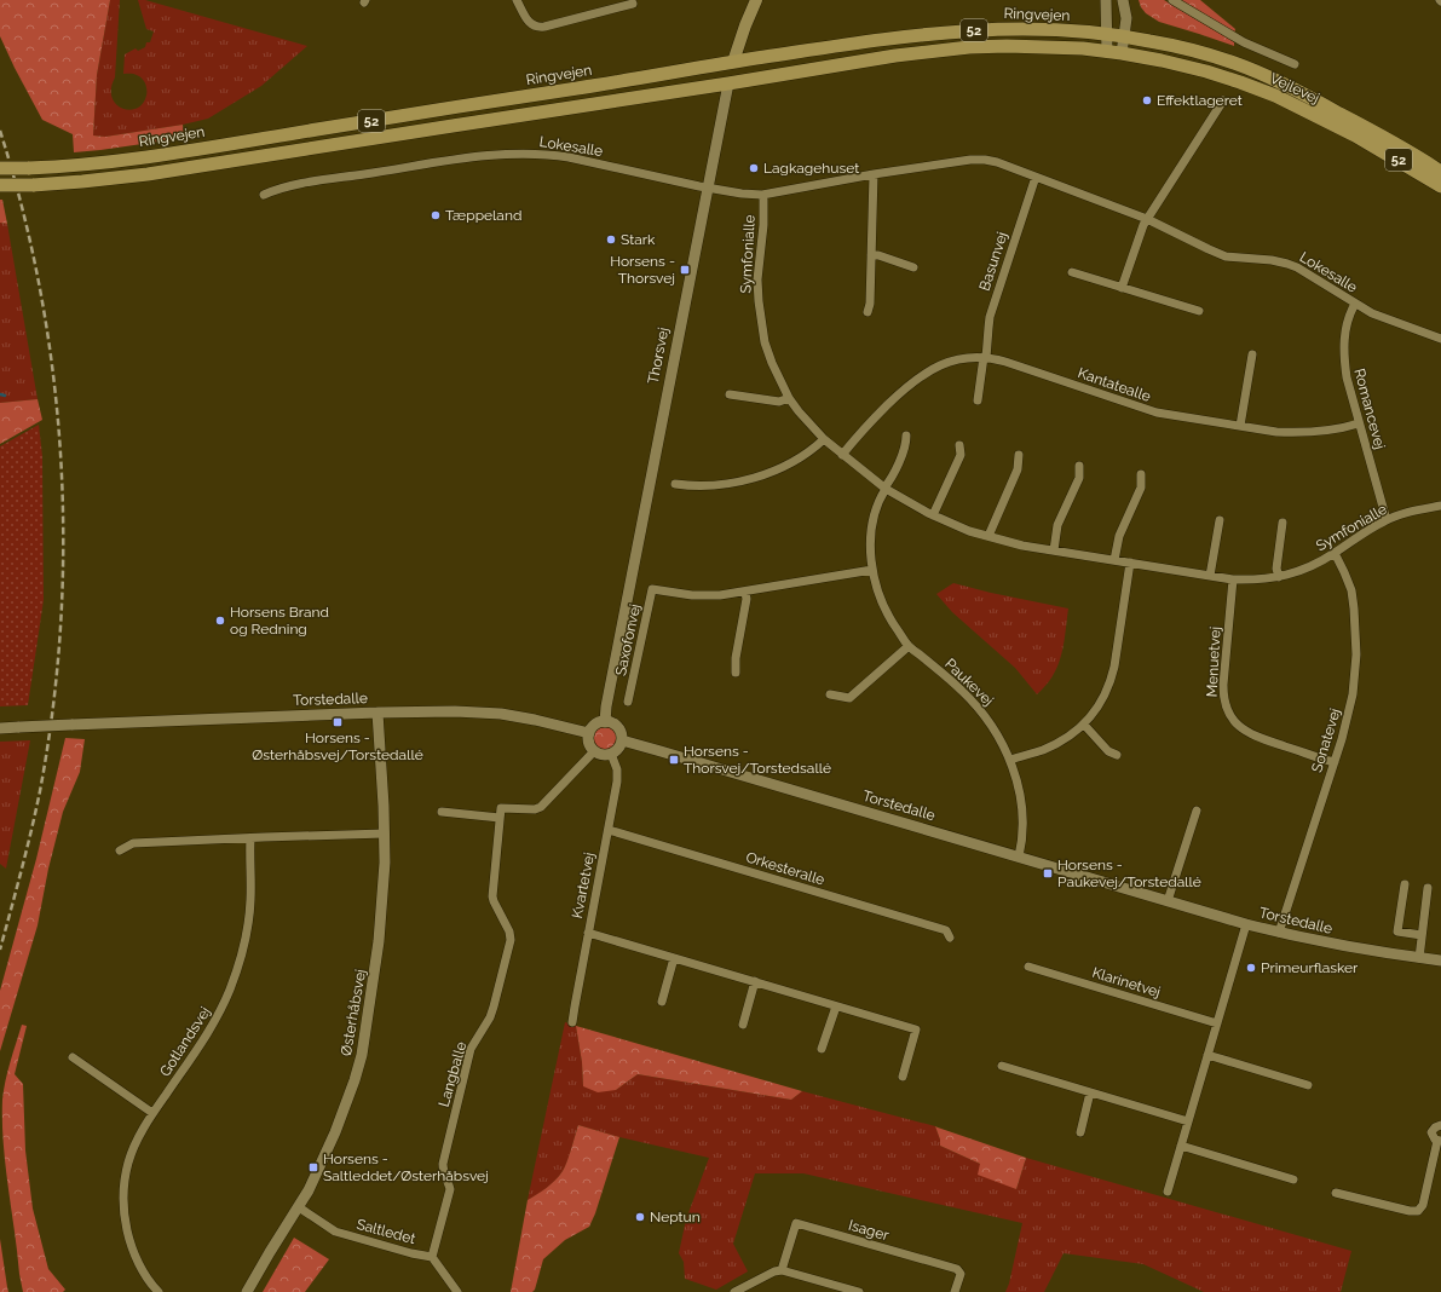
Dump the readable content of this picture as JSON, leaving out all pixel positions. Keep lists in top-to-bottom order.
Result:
{
  "streets": {
    "main road": [
      "Ringvejen",
      "52",
      "Vejlevej",
      "Thorsvej"
    ],
    "street": [
      "Lokesalle",
      "Symfonialle",
      "Basunvej",
      "Kantatealle",
      "Romancevej",
      "Saxofonvej",
      "Menuetvej",
      "Paukevej",
      "Torstedalle",
      "Sonatevej",
      "Orkesteralle",
      "Kvartetvej",
      "Klarinetvej",
      "Østerhåbsvej",
      "Gotlandsvej",
      "Langballe",
      "Isager",
      "Saltledet"
    ]
  },
  "crossings": [
    ["Ringvejen", "Vejlevej"],
    ["Ringvejen", "Thorsvej"],
    ["52", "Vejlevej"],
    ["52", "Thorsvej"],
    ["Lokesalle", "Symfonialle"],
    ["Lokesalle", "Basunvej"],
    ["Lokesalle", "Thorsvej"],
    ["Lokesalle", "Romancevej"],
    ["Symfonialle", "Kantatealle"],
    ["Symfonialle", "Romancevej"],
    ["Symfonialle", "Menuetvej"],
    ["Symfonialle", "Paukevej"],
    ["Symfonialle", "Sonatevej"],
    ["Basunvej", "Kantatealle"],
    ["Thorsvej", "Torstedalle"],
    ["Thorsvej", "Kvartetvej"],
    ["Kantatealle", "Romancevej"],
    ["Saxofonvej", "Paukevej"],
    ["Menuetvej", "Sonatevej"],
    ["Paukevej", "Torstedalle"],
    ["Torstedalle", "Sonatevej"],
    ["Torstedalle", "Kvartetvej"],
    ["Torstedalle", "Østerhåbsvej"],
    ["Orkesteralle", "Kvartetvej"],
    ["Østerhåbsvej", "Saltledet"],
    ["Langballe", "Saltledet"]
  ],
  "places": {
    "other": [
      "Effektlageret",
      "Lagkagehuset",
      "Tæppeland",
      "Stark",
      "Horsens Brand og Redning",
      "Primeurflasker",
      "Neptun"
    ],
    "transit": [
      "Horsens - Thorsvej",
      "Horsens - Østerhåbsvej/Torstedallé",
      "Horsens - Thorsvej/Torstedsallé",
      "Horsens - Paukevej/Torstedallé",
      "Horsens - Saltleddet/Østerhåbsvej"
    ]
  }
}
